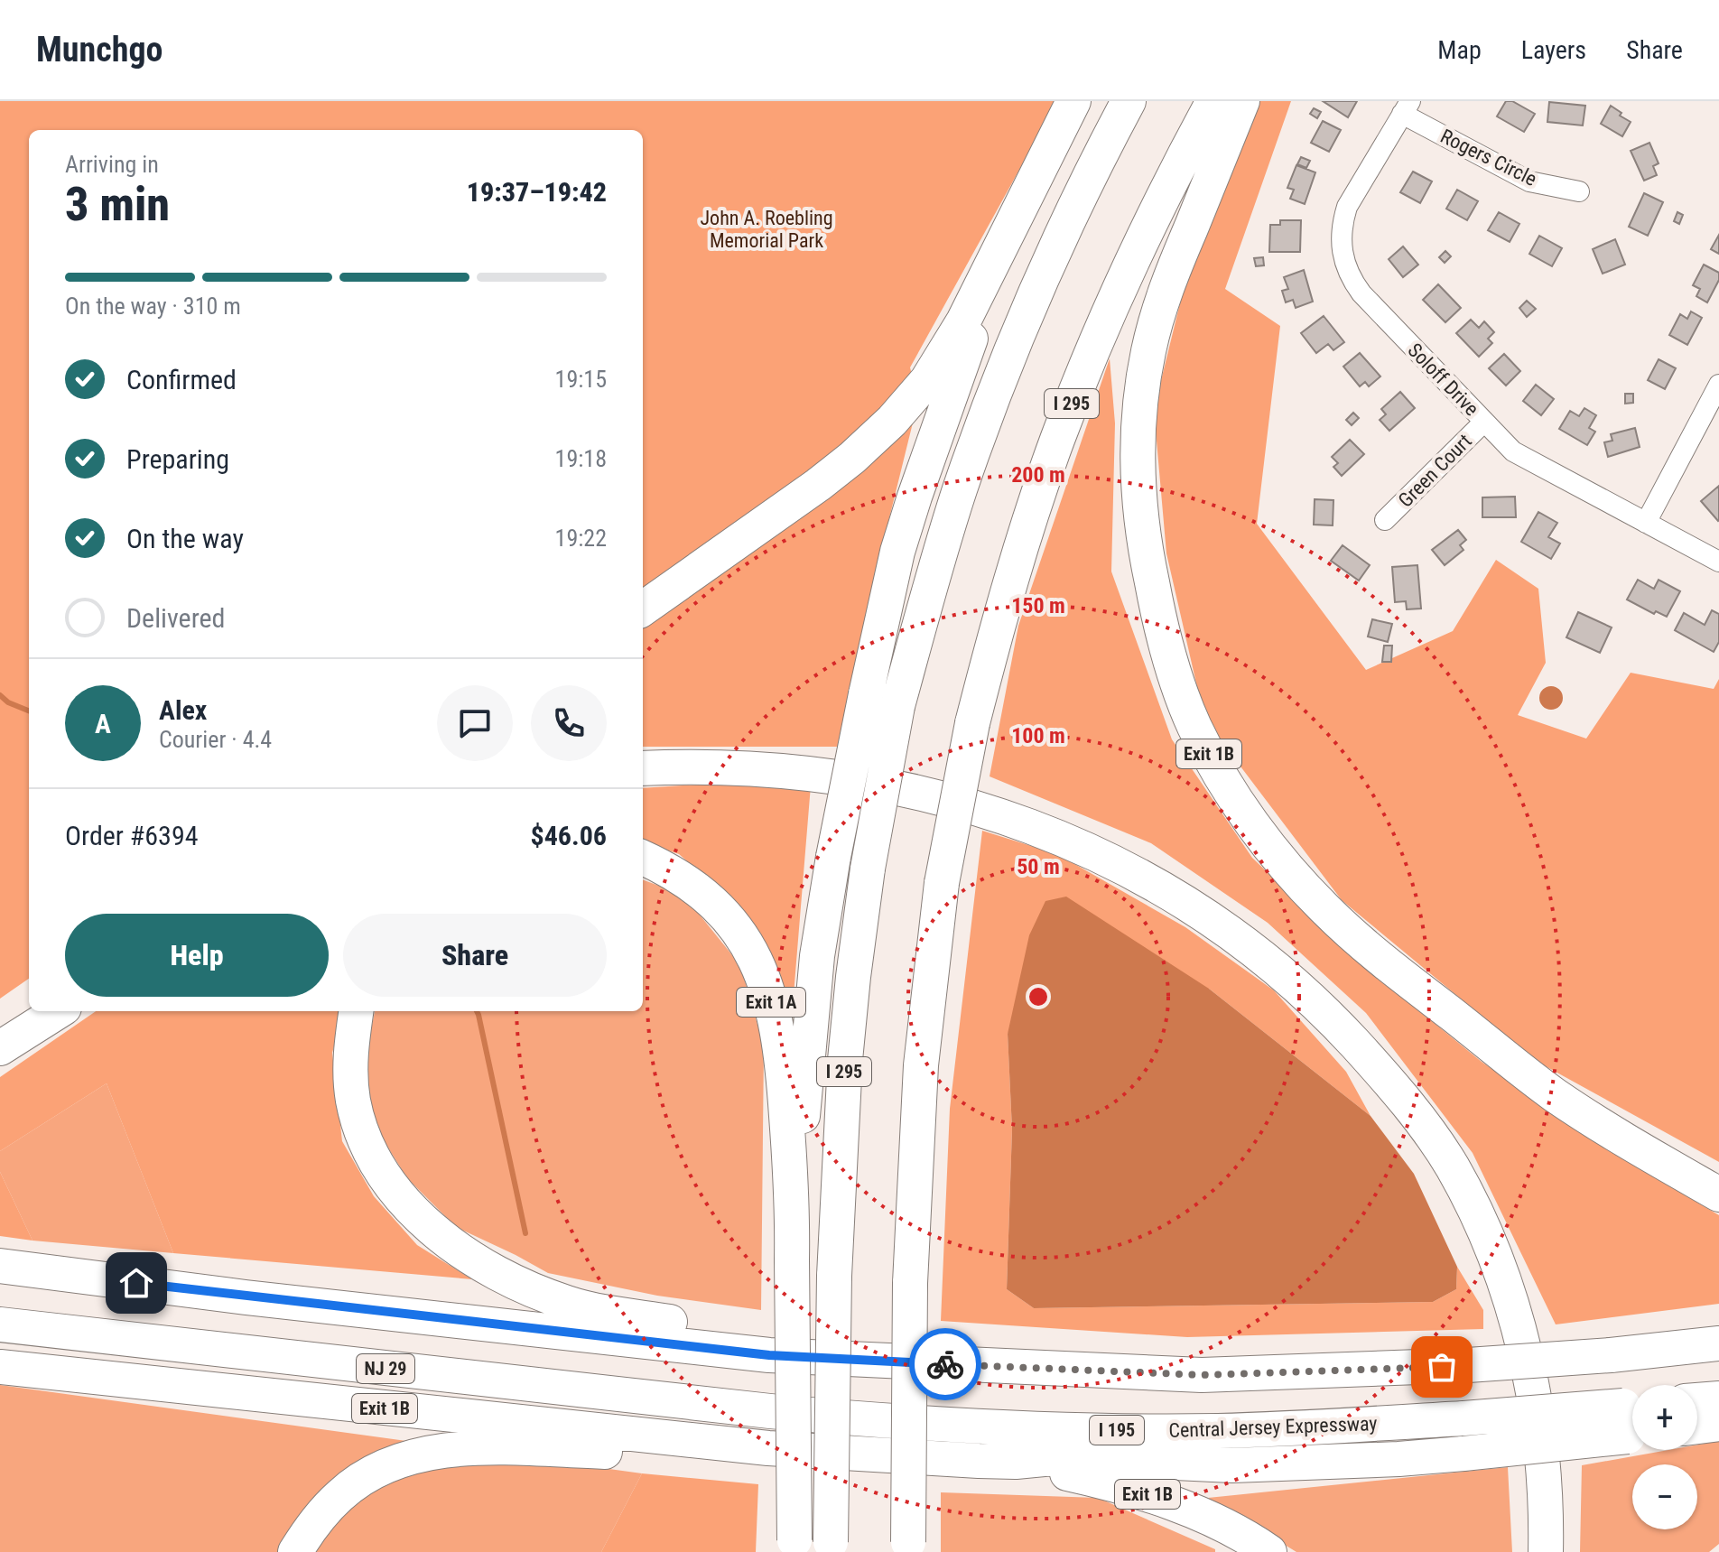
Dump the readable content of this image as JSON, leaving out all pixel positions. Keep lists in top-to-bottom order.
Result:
{
  "streets": {
    "highway": [
      "I 295",
      "Exit 1B",
      "Exit 1A",
      "NJ 29",
      "Central Jersey Expressway",
      "I 195"
    ],
    "street": ["Rogers Circle", "Soloff Drive", "Green Court"]
  },
  "crossings": [
    ["Rogers Circle", "Soloff Drive"],
    ["Soloff Drive", "Green Court"],
    ["NJ 29", "Central Jersey Expressway"]
  ],
  "parks": ["John A. Roebling Memorial Park"],
  "page": {
    "header": "Munchgo",
    "nav": ["Map", "Layers", "Share"],
    "heading": ["3 min", "Arriving in", "19:37–19:42"],
    "panel": [
      "Alex",
      "Courier · 4.4",
      "Order #6394",
      "$46.06"
    ],
    "bar": "On the way · 310 m",
    "list": [
      ["Confirmed", "19:15"],
      ["Preparing", "19:18"],
      ["On the way", "19:22"],
      "Delivered"
    ],
    "round": "A",
    "buttons": ["Help", "Share"],
    "map_buttons": ["+", "−"]
  },
  "rings": [
    "200 m",
    "150 m",
    "100 m",
    "50 m"
  ]
}
